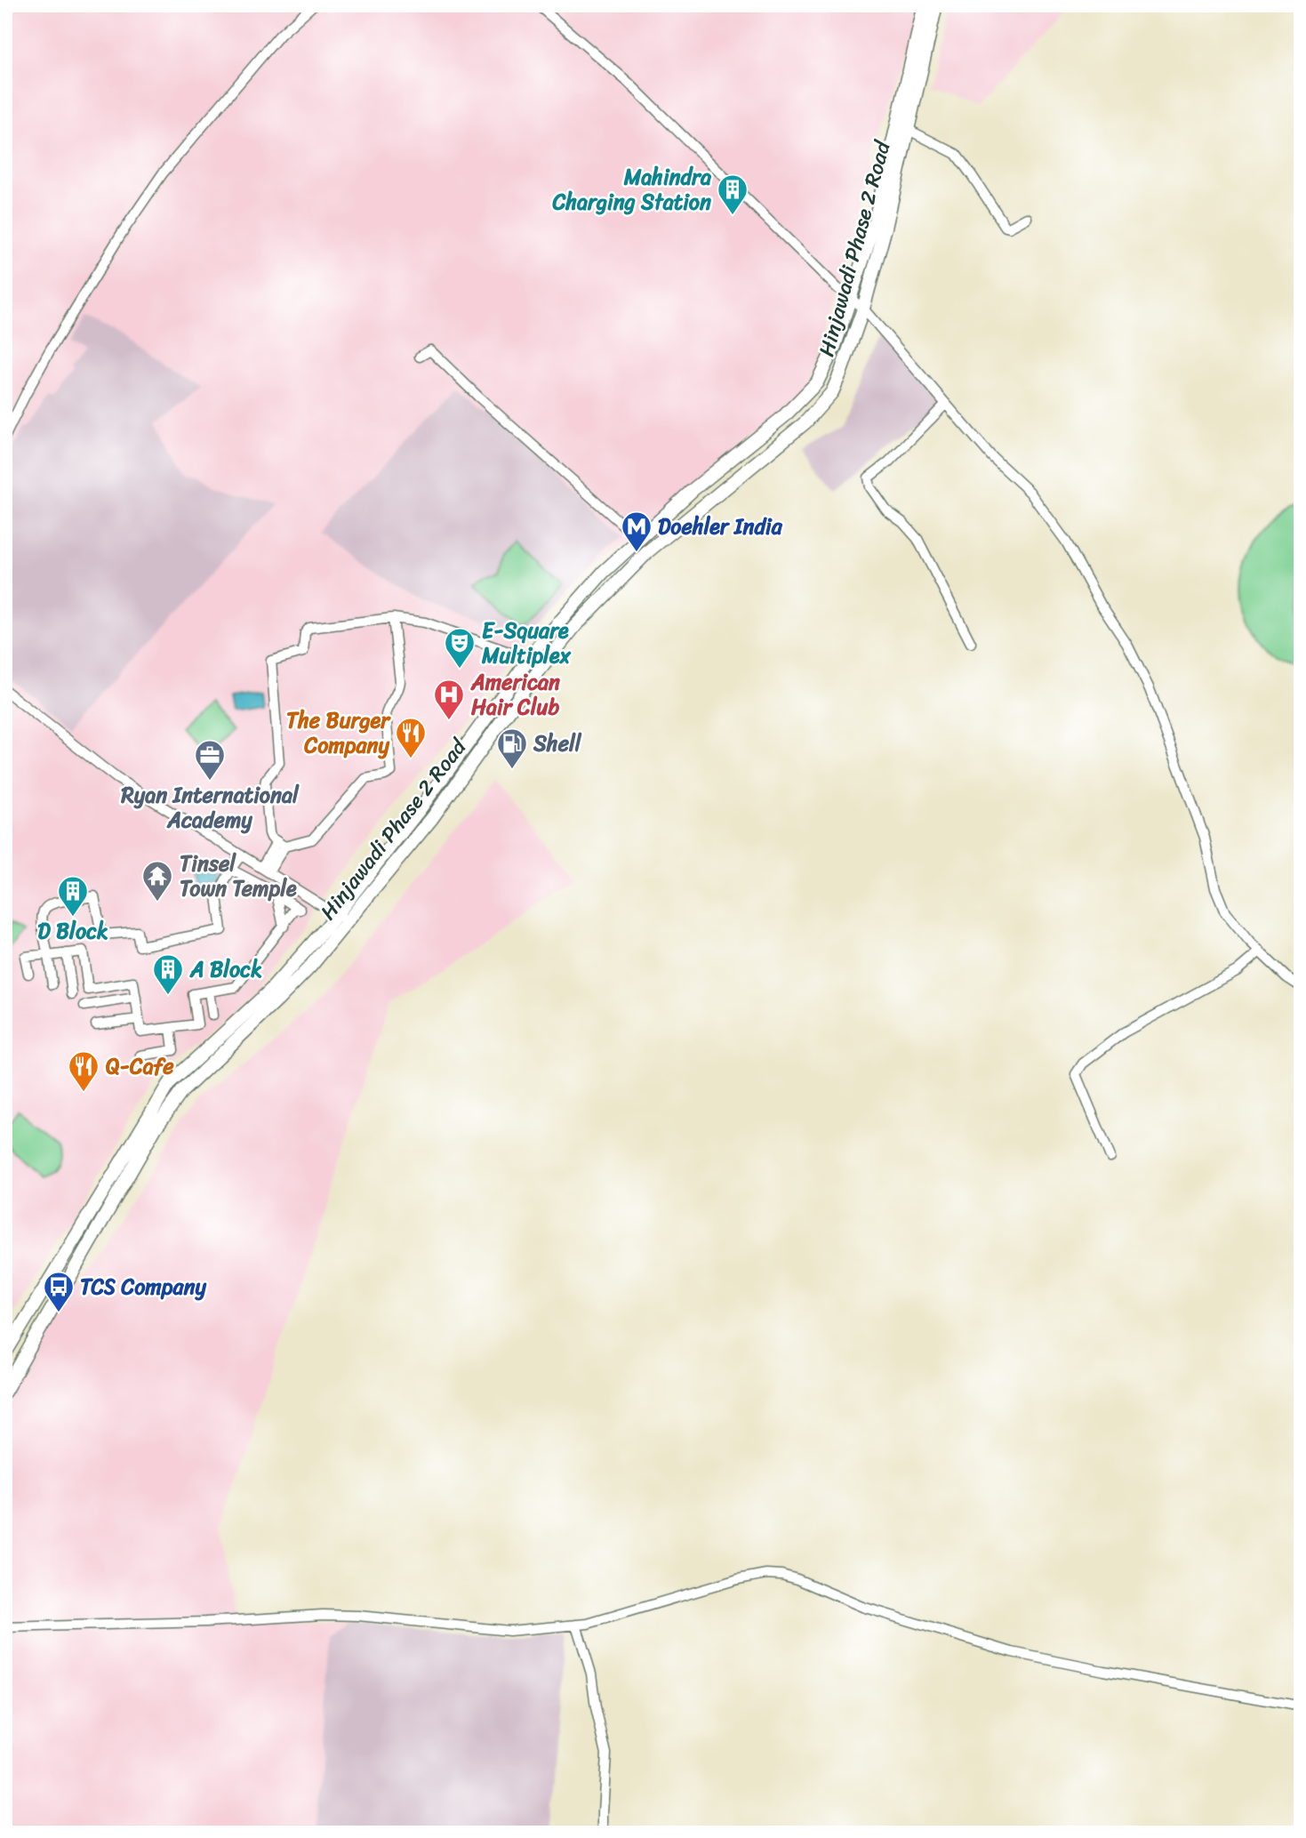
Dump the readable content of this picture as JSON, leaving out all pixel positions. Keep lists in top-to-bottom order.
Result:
{
  "streets": {
    "main road": ["Hinjawadi Phase 2 Road"]
  },
  "places": {
    "building": ["Mahindra Charging Station", "D Block", "A Block"],
    "metro station": ["Doehler India"],
    "theatre": ["E-Square Multiplex"],
    "hospital": ["American Hair Club"],
    "restaurant": ["The Burger Company", "Q-Cafe"],
    "fuel station": ["Shell"],
    "office": ["Ryan International Academy"],
    "temple": ["Tinsel Town Temple"],
    "bus stop": ["TCS Company"]
  }
}
